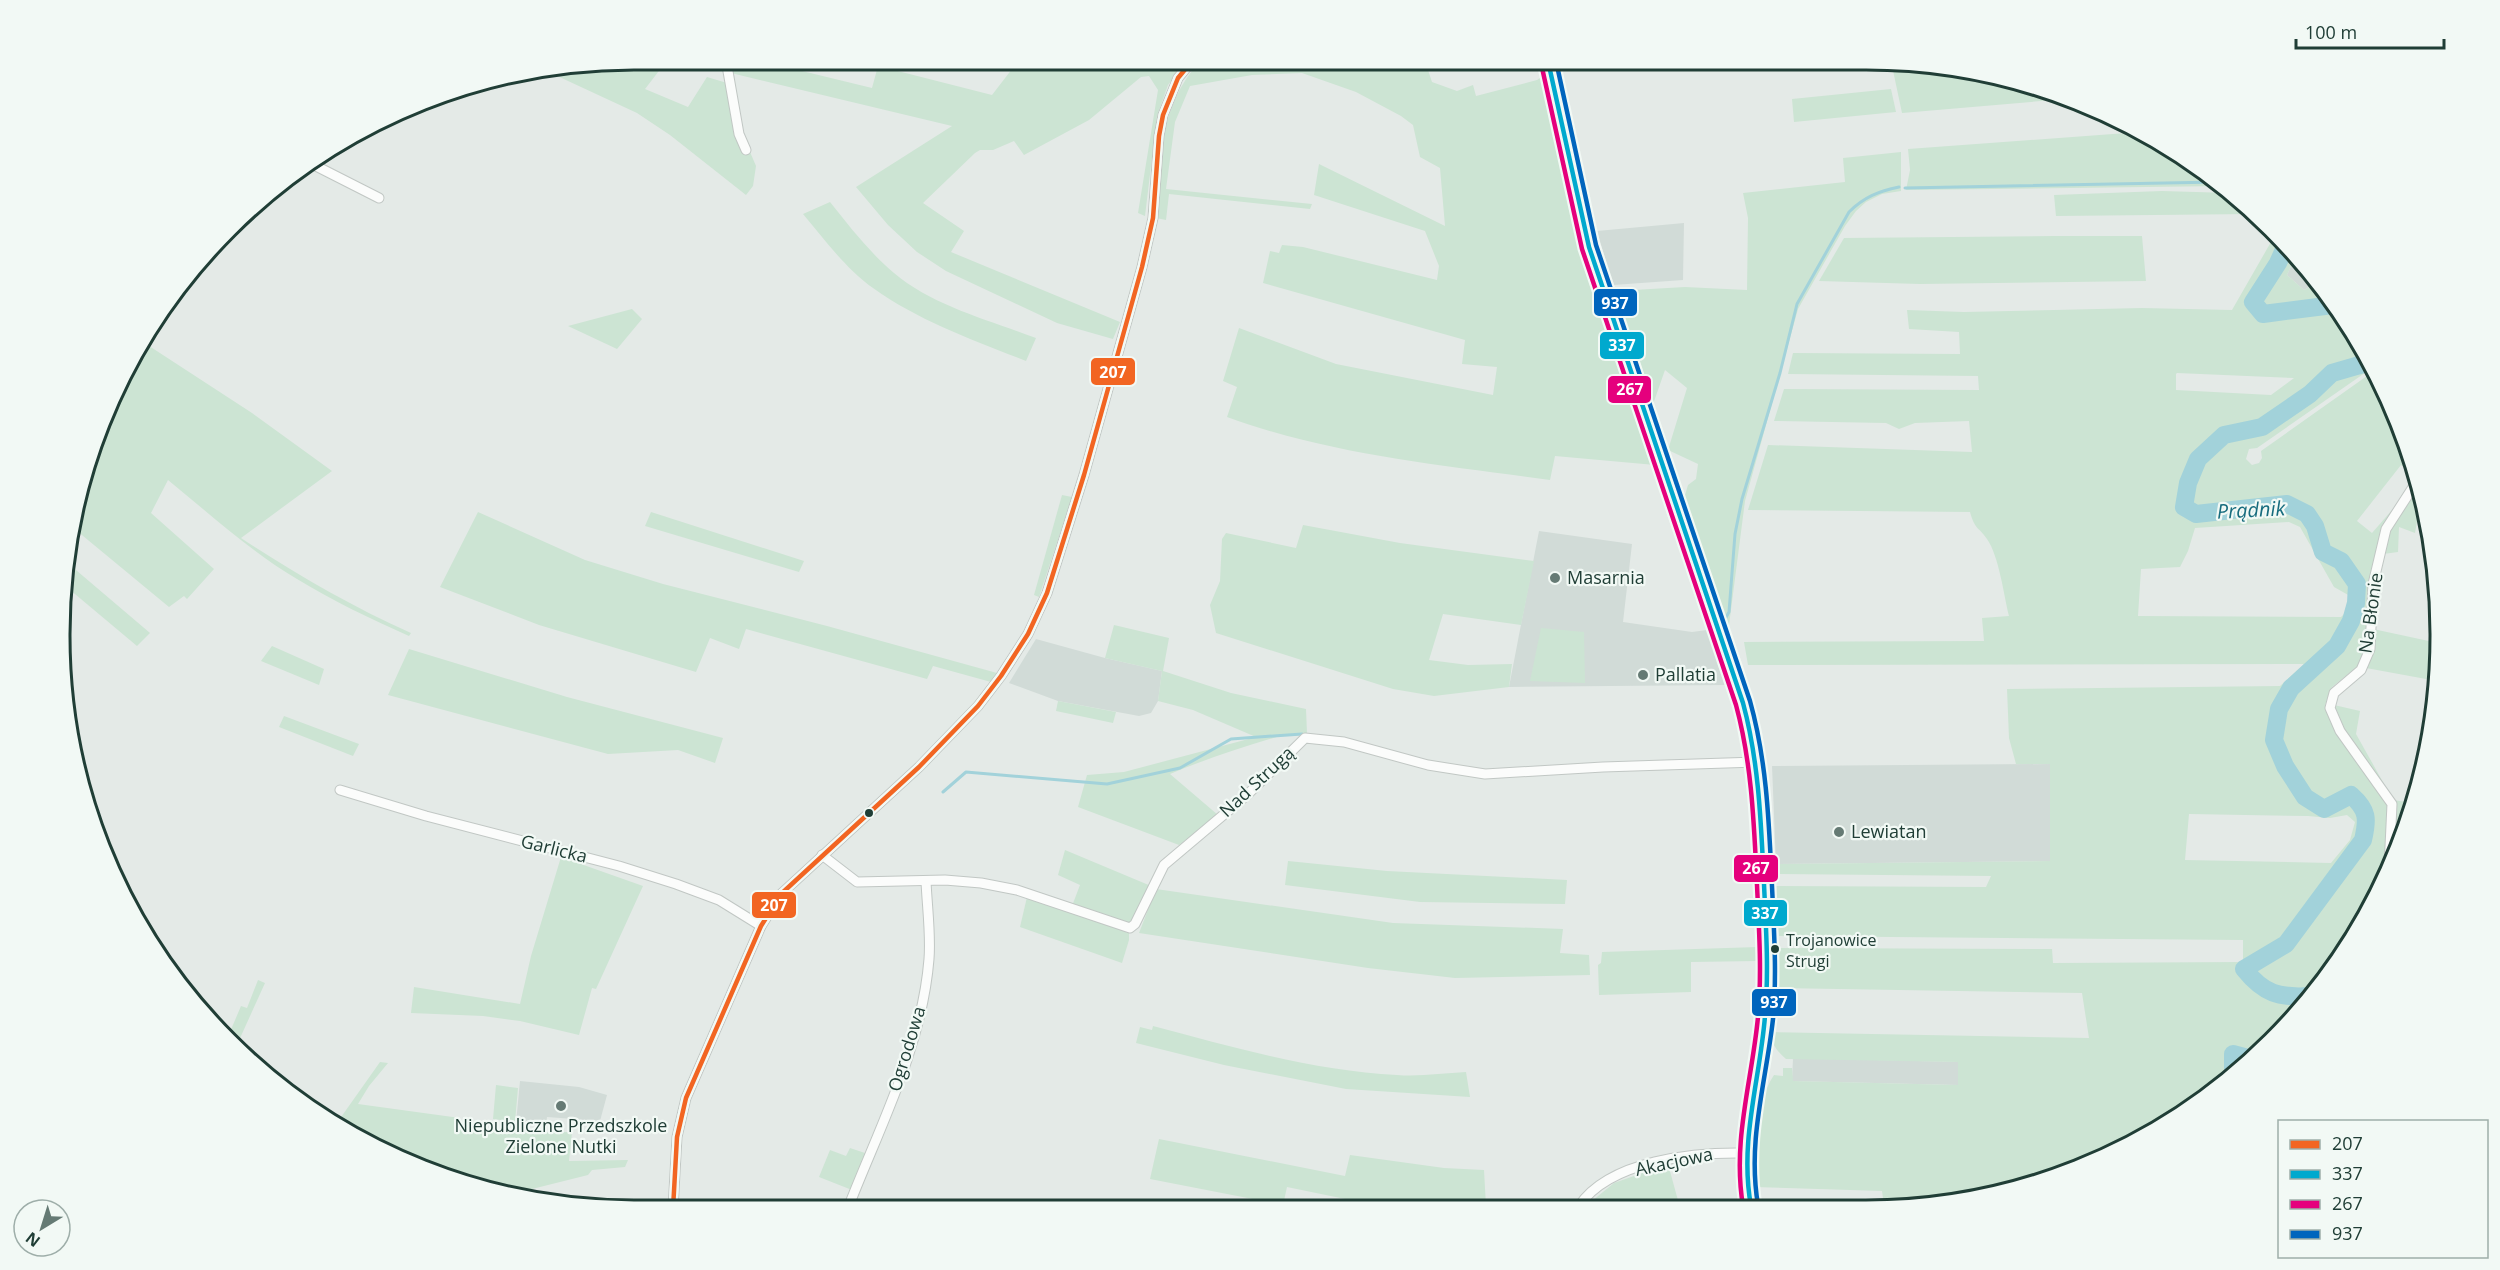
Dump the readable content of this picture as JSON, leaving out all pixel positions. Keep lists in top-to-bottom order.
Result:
{
  "streets": {
    "street": [
      "Na Błonie",
      "Nad Strugą",
      "Garlicka",
      "Ogrodowa",
      "Akacjowa"
    ]
  },
  "crossings": [
    ["Nad Strugą", "Ogrodowa"]
  ],
  "water": ["Prądnik"],
  "places": [
    "Masarnia",
    "Pallatia",
    "Lewiatan",
    "Trojanowice Strugi",
    "Niepubliczne Przedszkole Zielone Nutki"
  ],
  "lines": [
    "transit line 207",
    "transit line 337",
    "transit line 267",
    "transit line 937"
  ],
  "legend": [
    "207",
    "337",
    "267",
    "937"
  ],
  "scale_bar": "100 m",
  "north": "bottom left"
}
